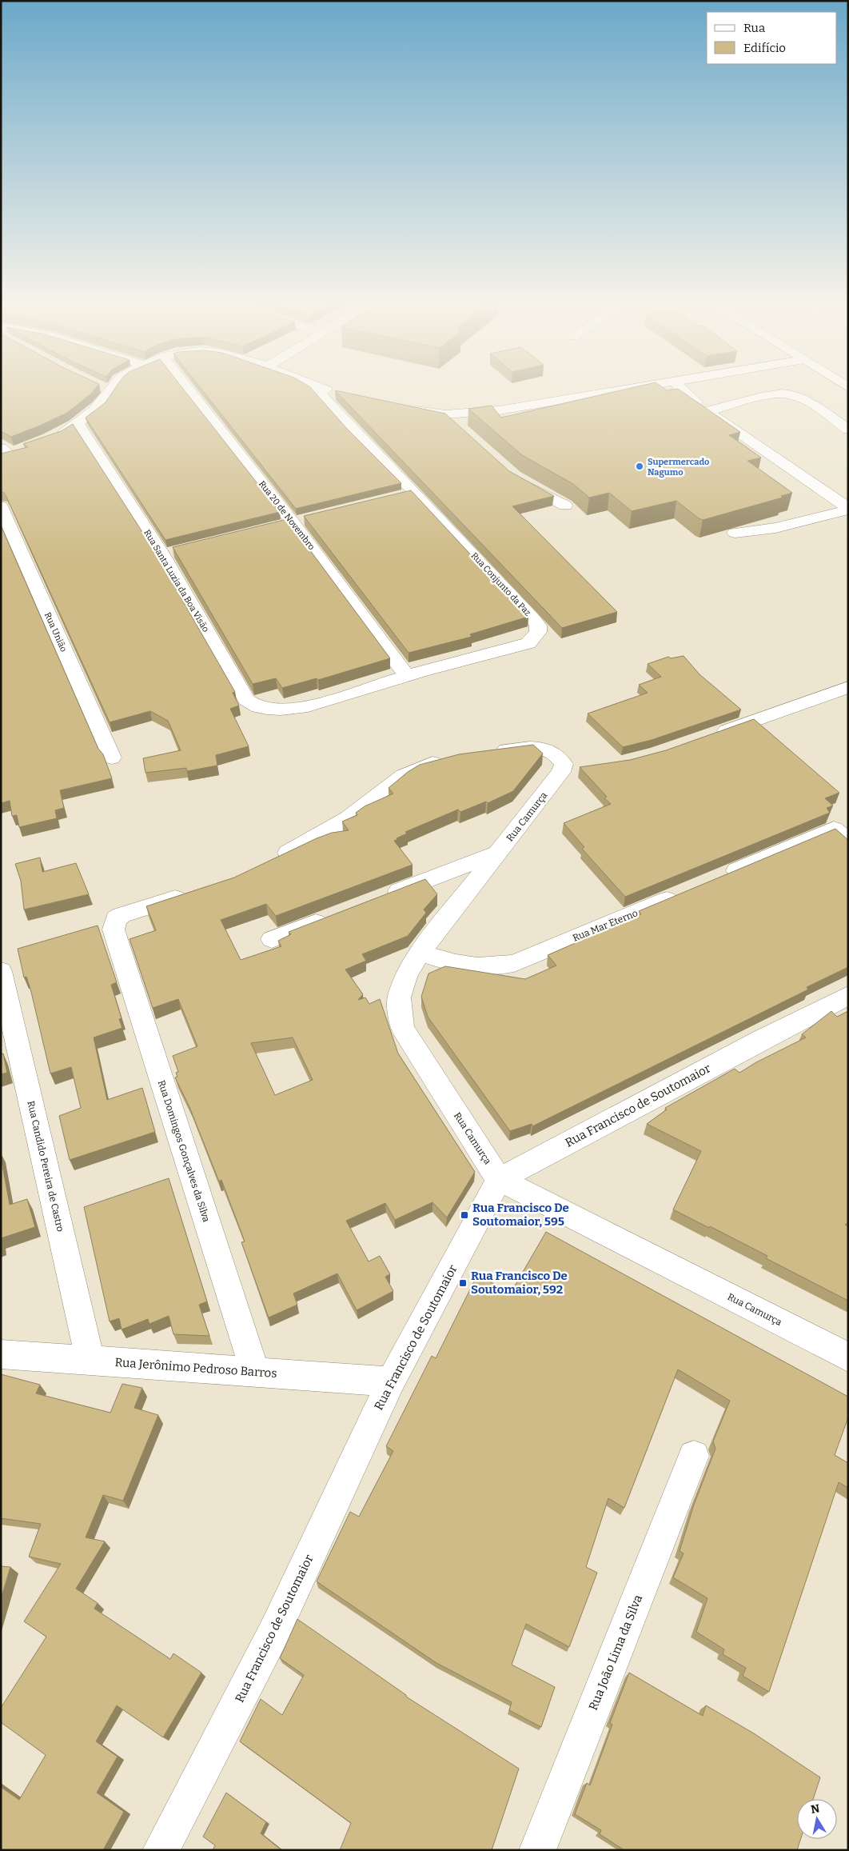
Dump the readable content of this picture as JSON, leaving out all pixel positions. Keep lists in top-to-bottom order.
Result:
{
  "streets": {
    "street": [
      "Rua 20 de Novembro",
      "Rua Santa Luzia da Boa Visão",
      "Rua Conjunto da Paz",
      "Rua União",
      "Rua Camurça",
      "Rua Mar Eterno",
      "Rua Francisco de Soutomaior",
      "Rua Domingos Gonçalves da Silva",
      "Rua Candido Pereira de Castro",
      "Rua Jerônimo Pedroso Barros",
      "Rua João Lima da Silva"
    ]
  },
  "crossings": [
    ["Rua 20 de Novembro", "Rua Conjunto da Paz"],
    ["Rua Santa Luzia da Boa Visão", "Rua Conjunto da Paz"],
    ["Rua Camurça", "Rua Mar Eterno"],
    ["Rua Camurça", "Rua Francisco de Soutomaior"],
    ["Rua Francisco de Soutomaior", "Rua Jerônimo Pedroso Barros"],
    ["Rua Domingos Gonçalves da Silva", "Rua Jerônimo Pedroso Barros"],
    ["Rua Candido Pereira de Castro", "Rua Jerônimo Pedroso Barros"]
  ],
  "places": {
    "other": ["Supermercado Nagumo"],
    "transit": ["Rua Francisco De Soutomaior, 595", "Rua Francisco De Soutomaior, 592"]
  },
  "legend": ["Rua", "Edifício"],
  "north": "top"
}
